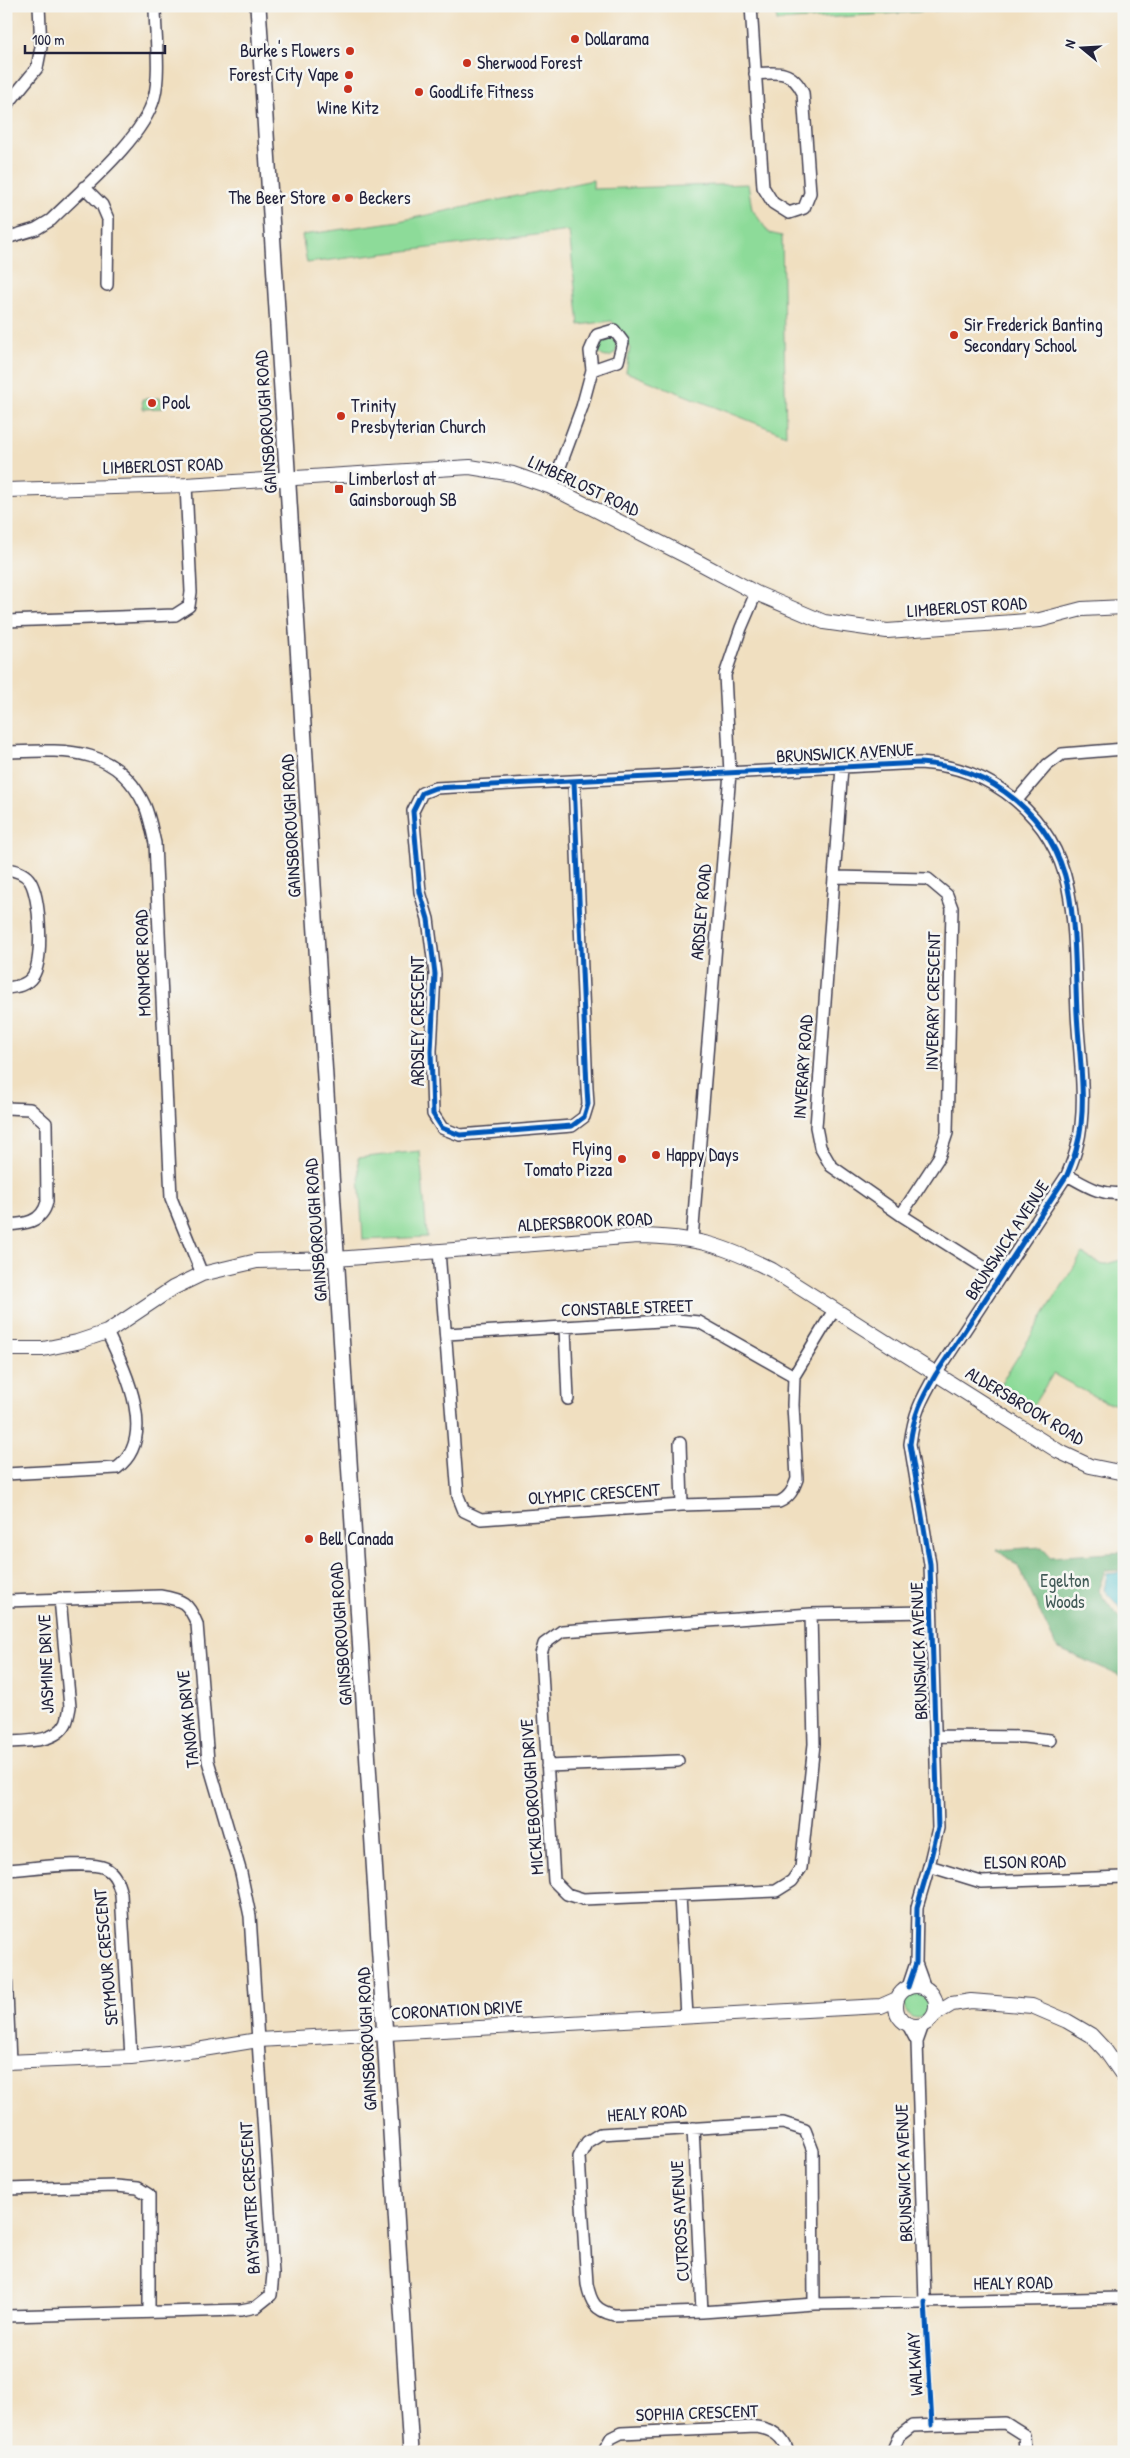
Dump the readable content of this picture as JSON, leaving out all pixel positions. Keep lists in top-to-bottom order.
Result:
{
  "streets": {
    "main road": ["GAINSBOROUGH ROAD"],
    "street": [
      "LIMBERLOST ROAD",
      "BRUNSWICK AVENUE",
      "ARDSLEY ROAD",
      "MONMORE ROAD",
      "INVERARY CRESCENT",
      "ARDSLEY CRESCENT",
      "INVERARY ROAD",
      "ALDERSBROOK ROAD",
      "CONSTABLE STREET",
      "OLYMPIC CRESCENT",
      "JASMINE DRIVE",
      "TANOAK DRIVE",
      "MICKLEBOROUGH DRIVE",
      "ELSON ROAD",
      "SEYMOUR CRESCENT",
      "CORONATION DRIVE",
      "HEALY ROAD",
      "BAYSWATER CRESCENT",
      "CUTROSS AVENUE",
      "SOPHIA CRESCENT"
    ],
    "cycle path": ["WALKWAY"]
  },
  "crossings": [
    ["GAINSBOROUGH ROAD", "LIMBERLOST ROAD"],
    ["GAINSBOROUGH ROAD", "ALDERSBROOK ROAD"],
    ["GAINSBOROUGH ROAD", "CORONATION DRIVE"],
    ["LIMBERLOST ROAD", "ARDSLEY ROAD"],
    ["BRUNSWICK AVENUE", "ARDSLEY ROAD"],
    ["BRUNSWICK AVENUE", "ARDSLEY CRESCENT"],
    ["BRUNSWICK AVENUE", "INVERARY ROAD"],
    ["BRUNSWICK AVENUE", "ALDERSBROOK ROAD"],
    ["BRUNSWICK AVENUE", "MICKLEBOROUGH DRIVE"],
    ["BRUNSWICK AVENUE", "ELSON ROAD"],
    ["BRUNSWICK AVENUE", "CORONATION DRIVE"],
    ["BRUNSWICK AVENUE", "HEALY ROAD"],
    ["ARDSLEY ROAD", "ARDSLEY CRESCENT"],
    ["ARDSLEY ROAD", "ALDERSBROOK ROAD"],
    ["MONMORE ROAD", "ALDERSBROOK ROAD"],
    ["INVERARY CRESCENT", "INVERARY ROAD"],
    ["ALDERSBROOK ROAD", "OLYMPIC CRESCENT"],
    ["CONSTABLE STREET", "OLYMPIC CRESCENT"],
    ["JASMINE DRIVE", "TANOAK DRIVE"],
    ["TANOAK DRIVE", "CORONATION DRIVE"],
    ["TANOAK DRIVE", "BAYSWATER CRESCENT"],
    ["SEYMOUR CRESCENT", "CORONATION DRIVE"],
    ["CORONATION DRIVE", "BAYSWATER CRESCENT"],
    ["HEALY ROAD", "CUTROSS AVENUE"]
  ],
  "parks": ["Egelton Woods"],
  "places": {
    "other": [
      "Dollarama",
      "Burke's Flowers",
      "Sherwood Forest",
      "Forest City Vape",
      "Wine Kitz",
      "GoodLife Fitness",
      "The Beer Store",
      "Beckers",
      "Sir Frederick Banting Secondary School",
      "Pool",
      "Trinity Presbyterian Church",
      "Happy Days",
      "Flying Tomato Pizza",
      "Bell Canada"
    ],
    "transit": ["Limberlost at Gainsborough SB"]
  },
  "scale_bar": "100 m",
  "north": "left"
}
